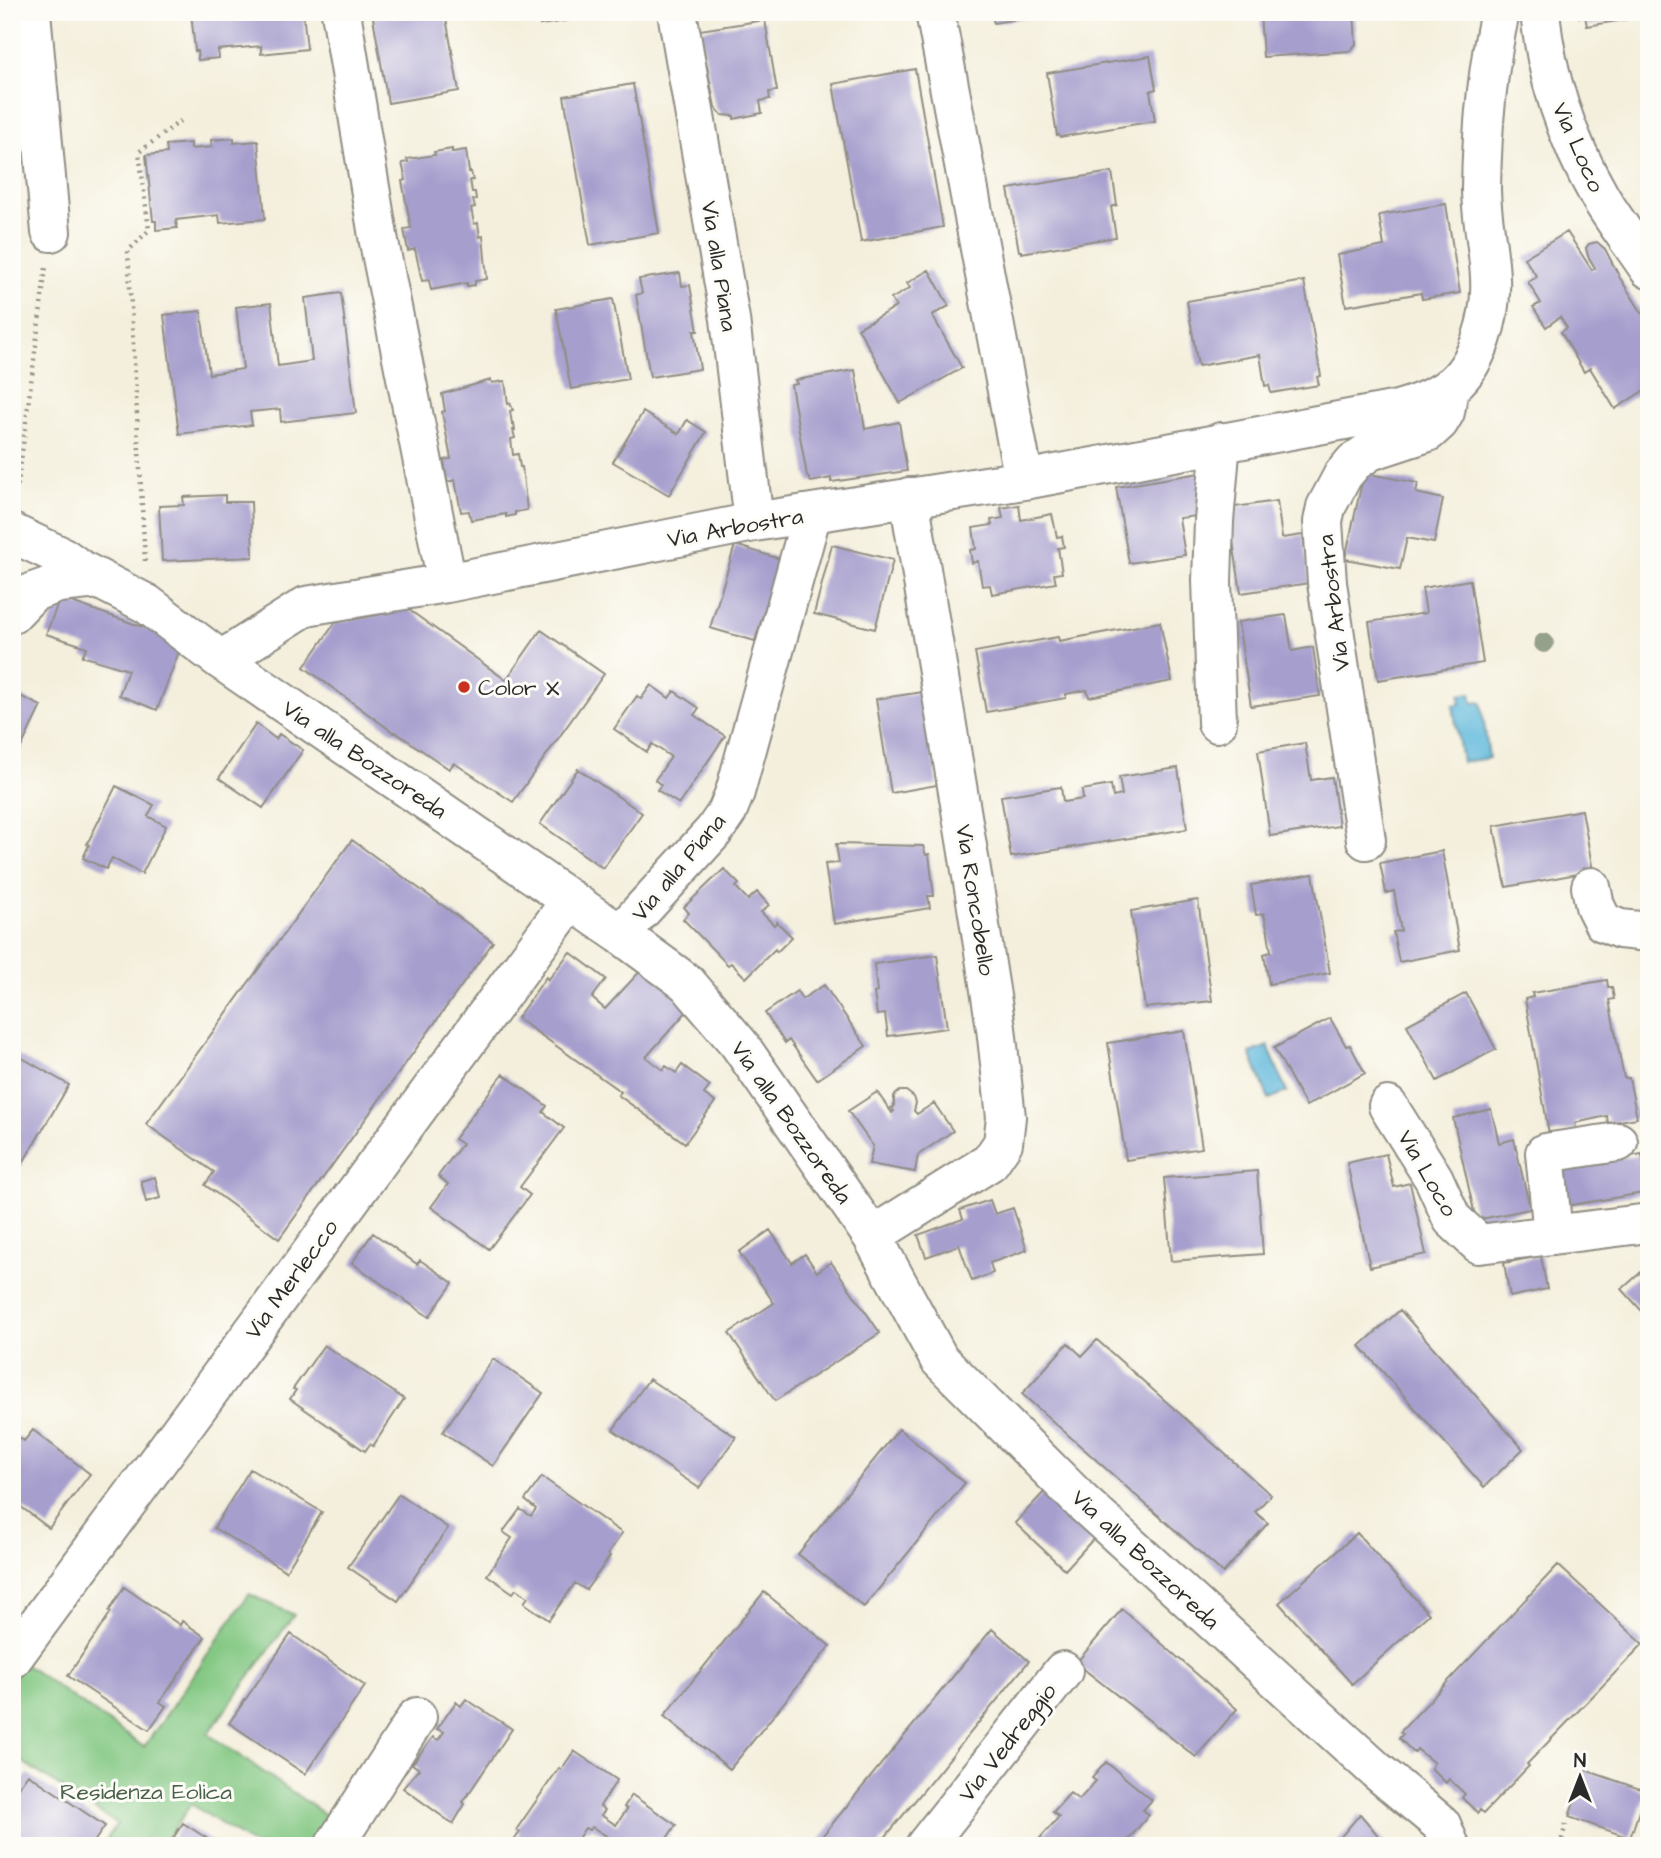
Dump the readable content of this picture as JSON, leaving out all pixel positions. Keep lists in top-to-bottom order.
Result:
{
  "streets": {
    "street": [
      "Via Loco",
      "Via alla Piana",
      "Via Arbostra",
      "Via alla Bozzoreda",
      "Via Roncobello",
      "Via Merlecco",
      "Via Vedreggio"
    ]
  },
  "crossings": [
    ["Via alla Piana", "Via Arbostra"],
    ["Via alla Piana", "Via alla Bozzoreda"],
    ["Via Arbostra", "Via alla Bozzoreda"],
    ["Via Arbostra", "Via Roncobello"],
    ["Via alla Bozzoreda", "Via Roncobello"],
    ["Via alla Bozzoreda", "Via Merlecco"]
  ],
  "parks": ["Residenza Eolica"],
  "places": ["Color X"],
  "north": "top"
}
